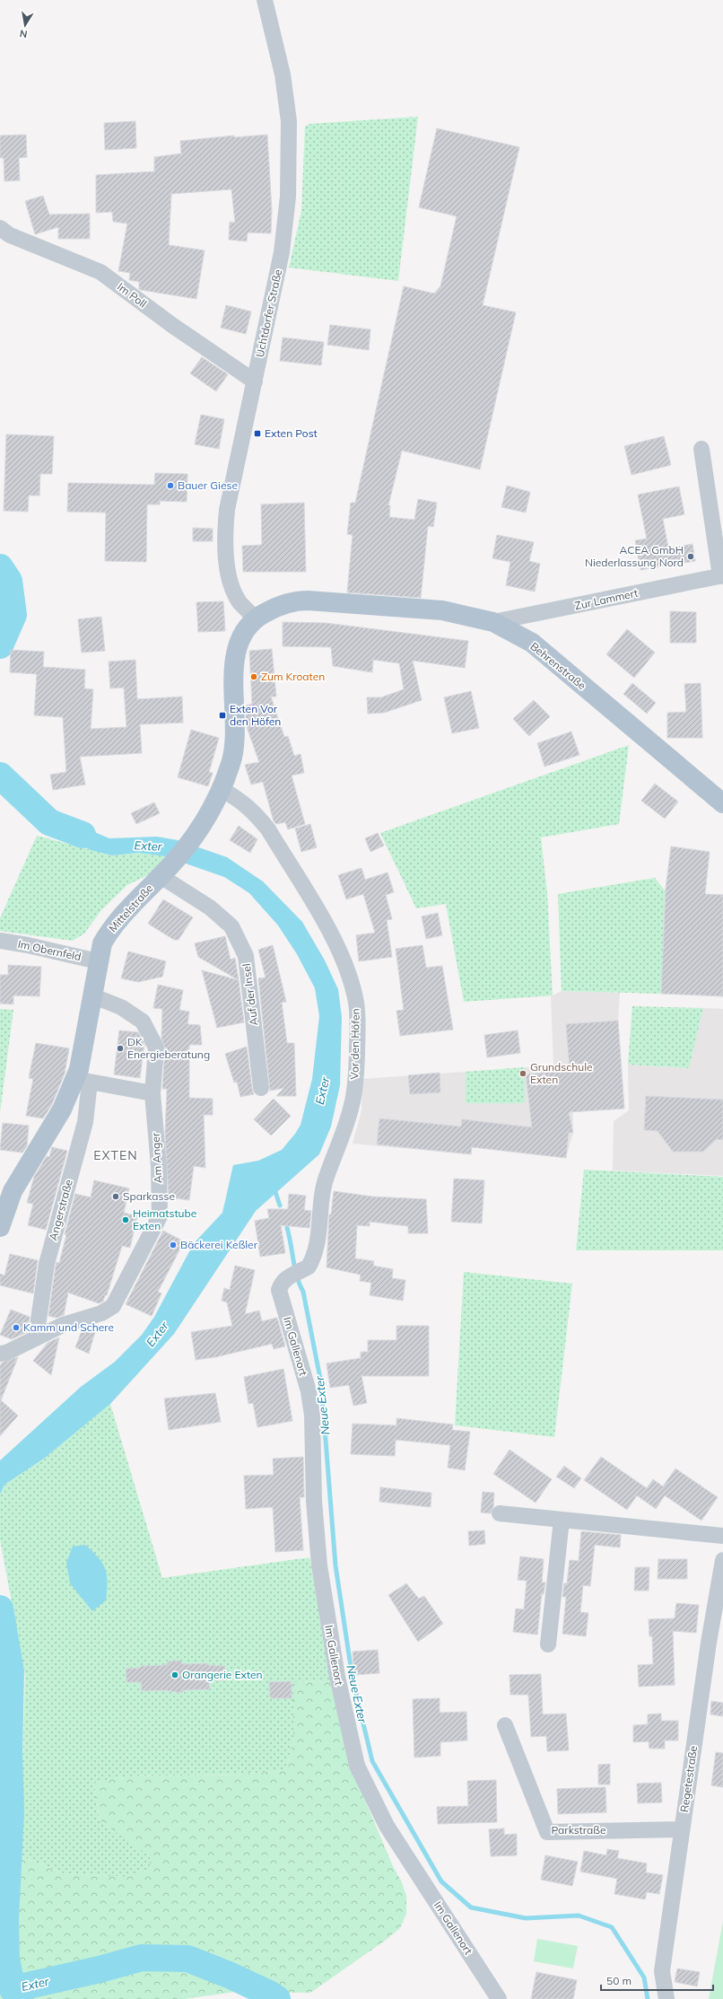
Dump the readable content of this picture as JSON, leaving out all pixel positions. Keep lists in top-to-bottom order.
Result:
{
  "streets": {
    "main road": ["Behrenstraße", "Mittelstraße"],
    "street": [
      "Im Poll",
      "Uchtdorfer Straße",
      "Zur Lammert",
      "Im Obernfeld",
      "Auf der Insel",
      "Vor den Höfen",
      "Am Anger",
      "Angerstraße",
      "Im Gallenort",
      "Regetestraße",
      "Parkstraße"
    ]
  },
  "crossings": [
    ["Im Poll", "Uchtdorfer Straße"],
    ["Uchtdorfer Straße", "Behrenstraße"],
    ["Uchtdorfer Straße", "Mittelstraße"],
    ["Zur Lammert", "Behrenstraße"],
    ["Behrenstraße", "Mittelstraße"],
    ["Mittelstraße", "Im Obernfeld"],
    ["Mittelstraße", "Auf der Insel"],
    ["Mittelstraße", "Vor den Höfen"],
    ["Mittelstraße", "Am Anger"],
    ["Mittelstraße", "Angerstraße"],
    ["Vor den Höfen", "Im Gallenort"],
    ["Am Anger", "Angerstraße"],
    ["Regetestraße", "Parkstraße"]
  ],
  "districts": ["EXTEN"],
  "water": ["Exter", "Neue Exter"],
  "places": {
    "transit": ["Exten Post", "Exten Vor den Höfen"],
    "other": [
      "Bauer Giese",
      "ACEA GmbH Niederlassung Nord",
      "Zum Kroaten",
      "DK Energieberatung",
      "Grundschule Exten",
      "Sparkasse",
      "Heimatstube Exten",
      "Bäckerei Keßler",
      "Kamm und Schere",
      "Orangerie Exten"
    ]
  },
  "scale_bar": "50 m",
  "north": "bottom"
}
